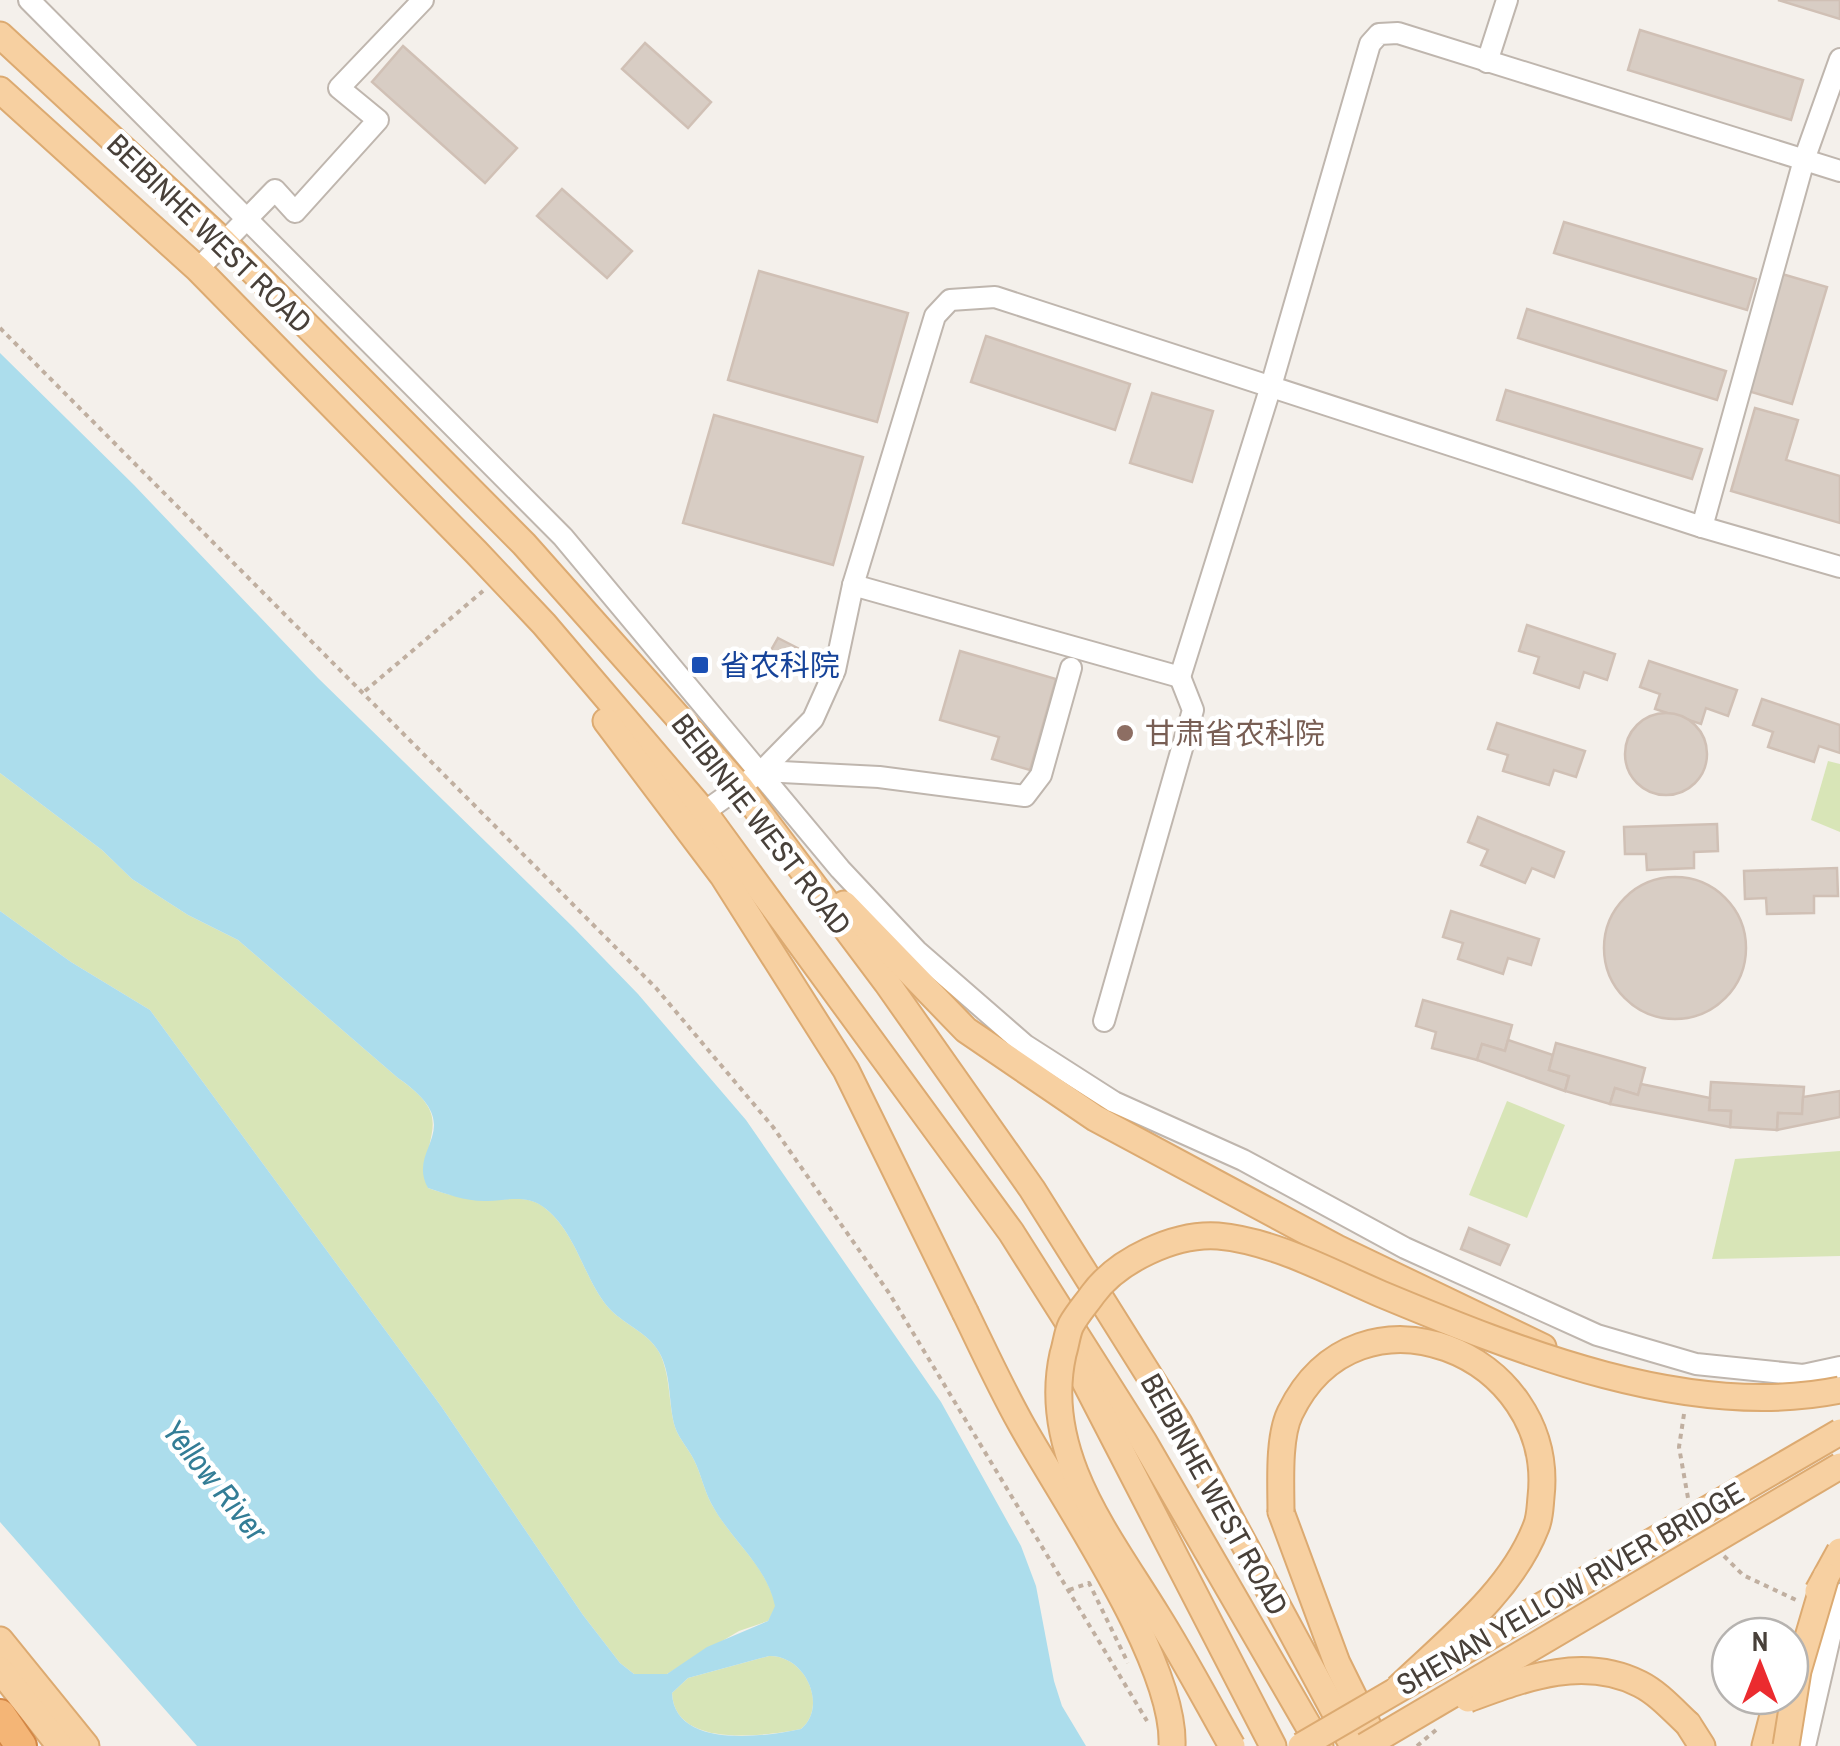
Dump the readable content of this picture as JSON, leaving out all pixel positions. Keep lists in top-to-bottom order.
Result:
{
  "streets": {
    "main road": ["BEIBINHE WEST ROAD", "SHENAN YELLOW RIVER BRIDGE"]
  },
  "water": ["Yellow River"],
  "places": {
    "transit": ["省农科院"],
    "other": ["甘肃省农科院"]
  },
  "north": "top"
}
